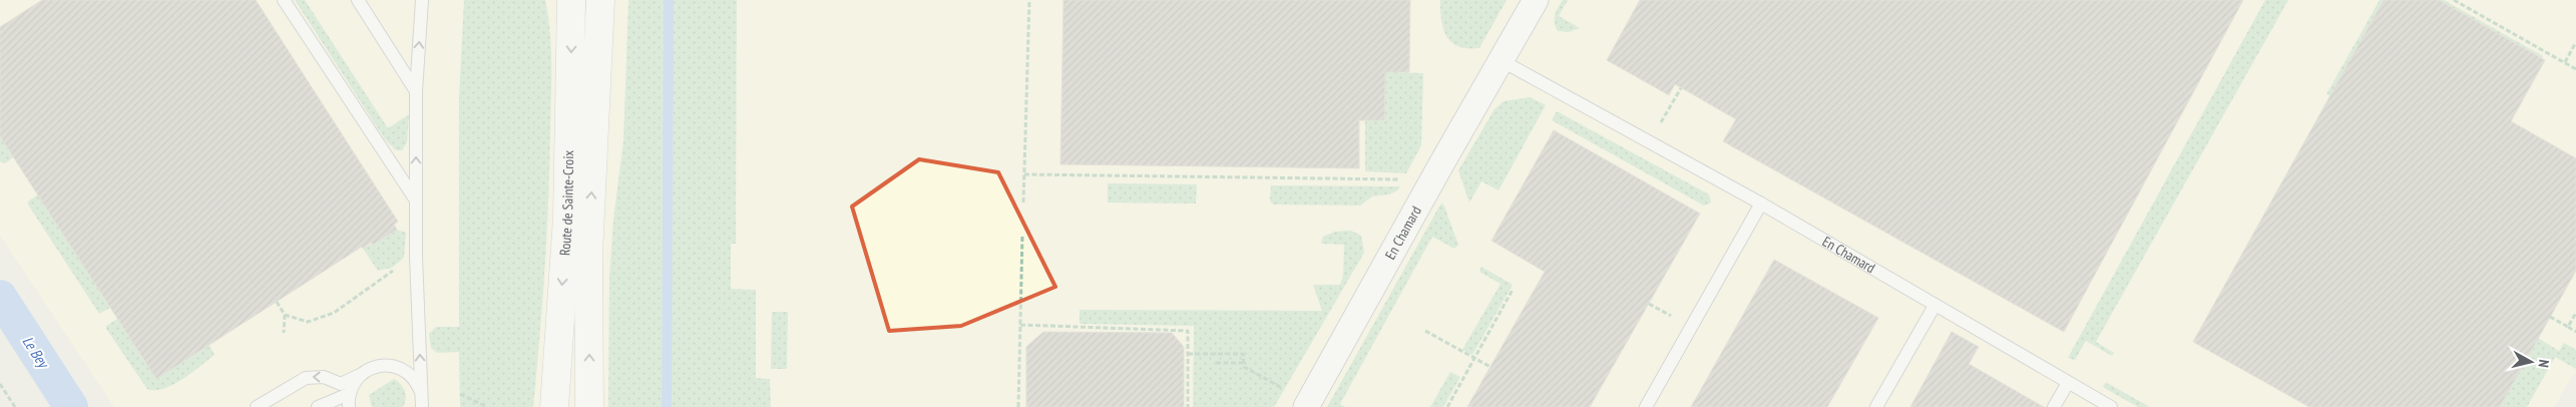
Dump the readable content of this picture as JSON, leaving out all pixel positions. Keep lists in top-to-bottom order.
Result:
{
  "streets": {
    "main road": ["Route de Sainte-Croix"],
    "street": ["En Chamard"]
  },
  "water": ["Le Bey"],
  "north": "right"
}
